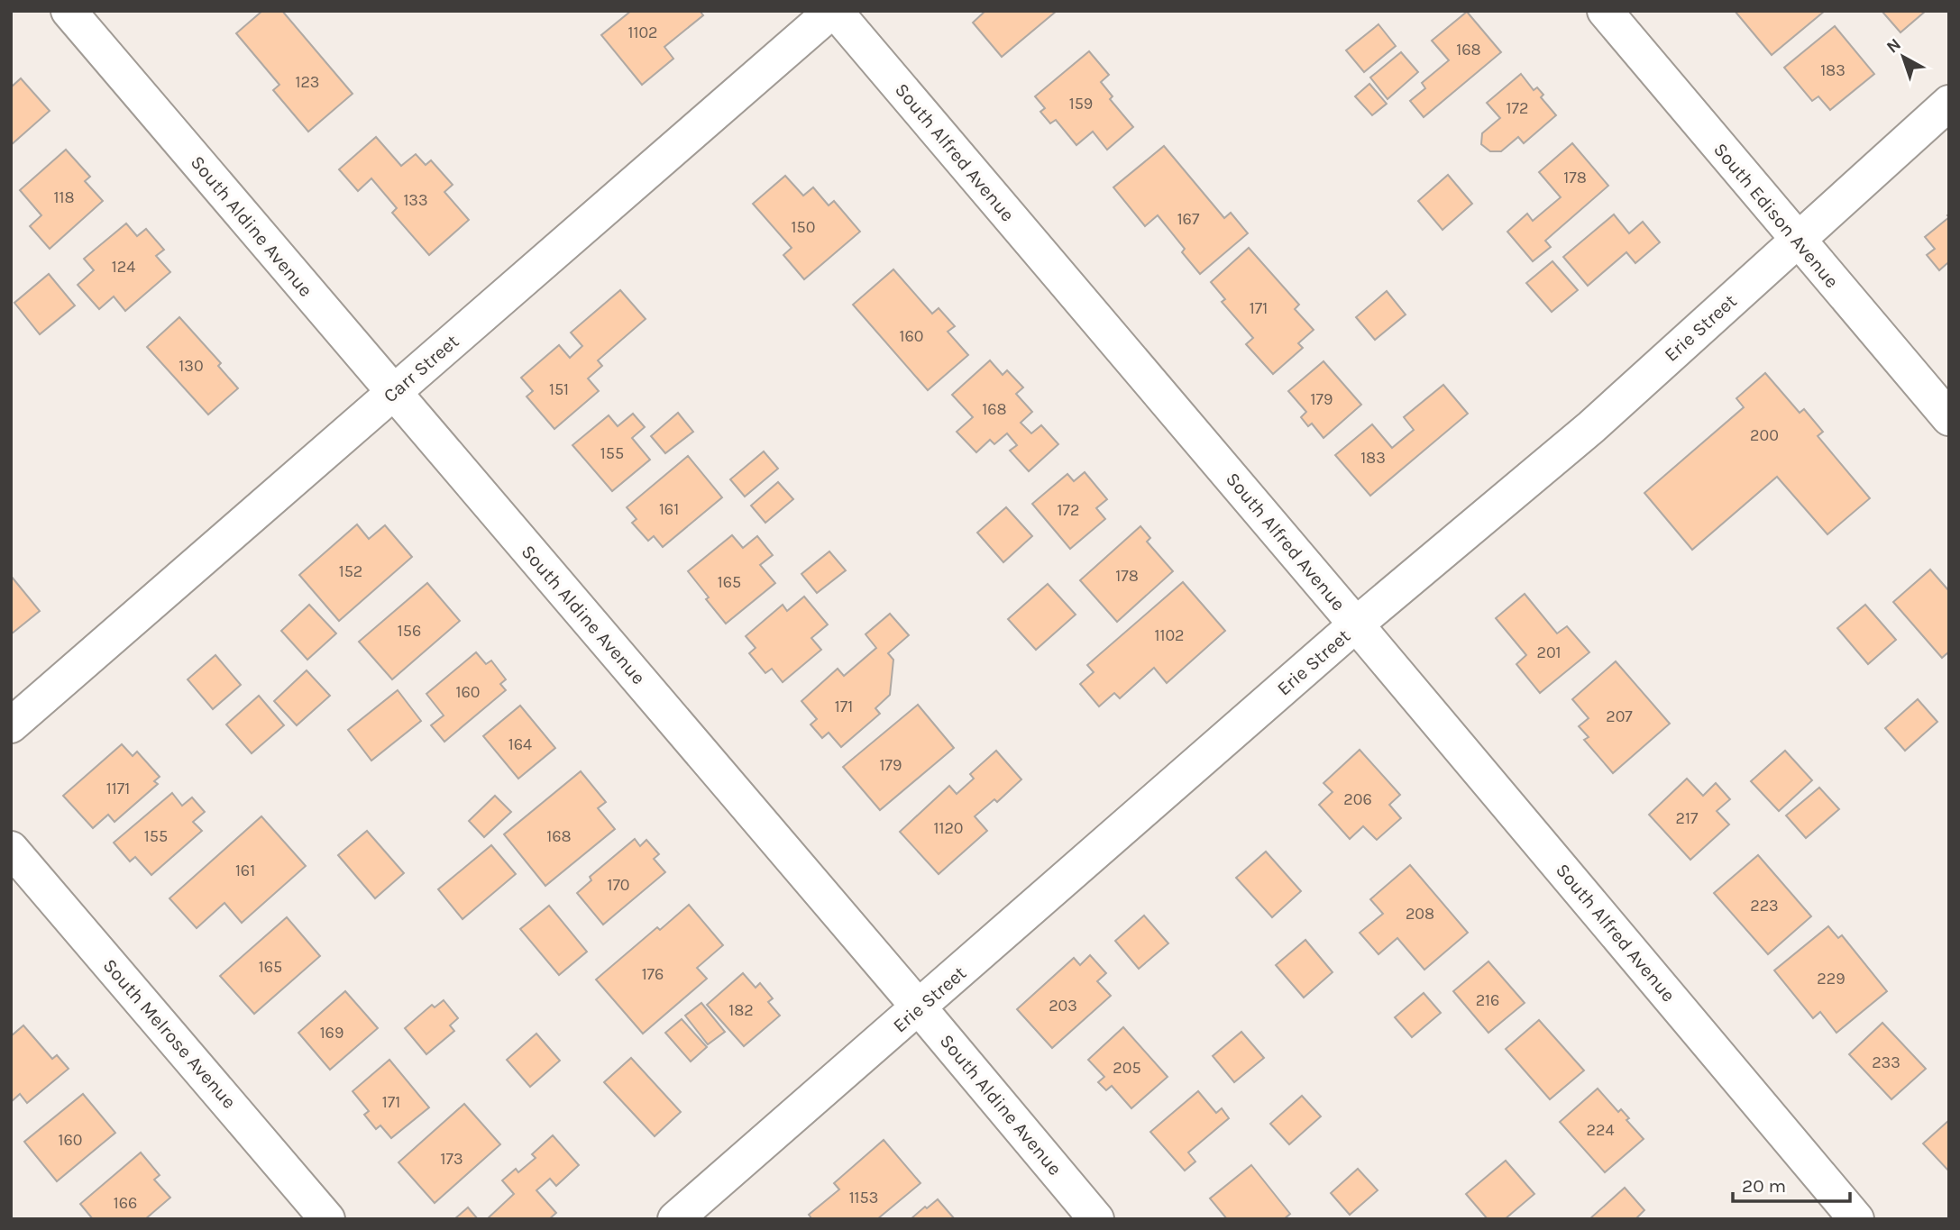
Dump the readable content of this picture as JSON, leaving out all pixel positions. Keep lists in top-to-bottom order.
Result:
{
  "streets": {
    "street": [
      "South Alfred Avenue",
      "South Edison Avenue",
      "South Aldine Avenue",
      "Erie Street",
      "Carr Street",
      "South Melrose Avenue"
    ]
  },
  "crossings": [
    ["South Alfred Avenue", "Erie Street"],
    ["South Alfred Avenue", "Carr Street"],
    ["South Edison Avenue", "Erie Street"],
    ["South Aldine Avenue", "Erie Street"],
    ["South Aldine Avenue", "Carr Street"]
  ],
  "house_numbers": [
    "1102",
    "168",
    "183",
    "123",
    "159",
    "172",
    "178",
    "118",
    "133",
    "167",
    "150",
    "124",
    "171",
    "160",
    "130",
    "151",
    "179",
    "168",
    "200",
    "155",
    "183",
    "161",
    "172",
    "152",
    "178",
    "165",
    "156",
    "1102",
    "201",
    "160",
    "171",
    "207",
    "164",
    "179",
    "1171",
    "206",
    "217",
    "1120",
    "155",
    "168",
    "161",
    "170",
    "223",
    "208",
    "165",
    "176",
    "229",
    "216",
    "203",
    "182",
    "169",
    "233",
    "205",
    "171",
    "224",
    "160",
    "173",
    "1153",
    "166"
  ],
  "scale_bar": "20 m",
  "north": "top left"
}
